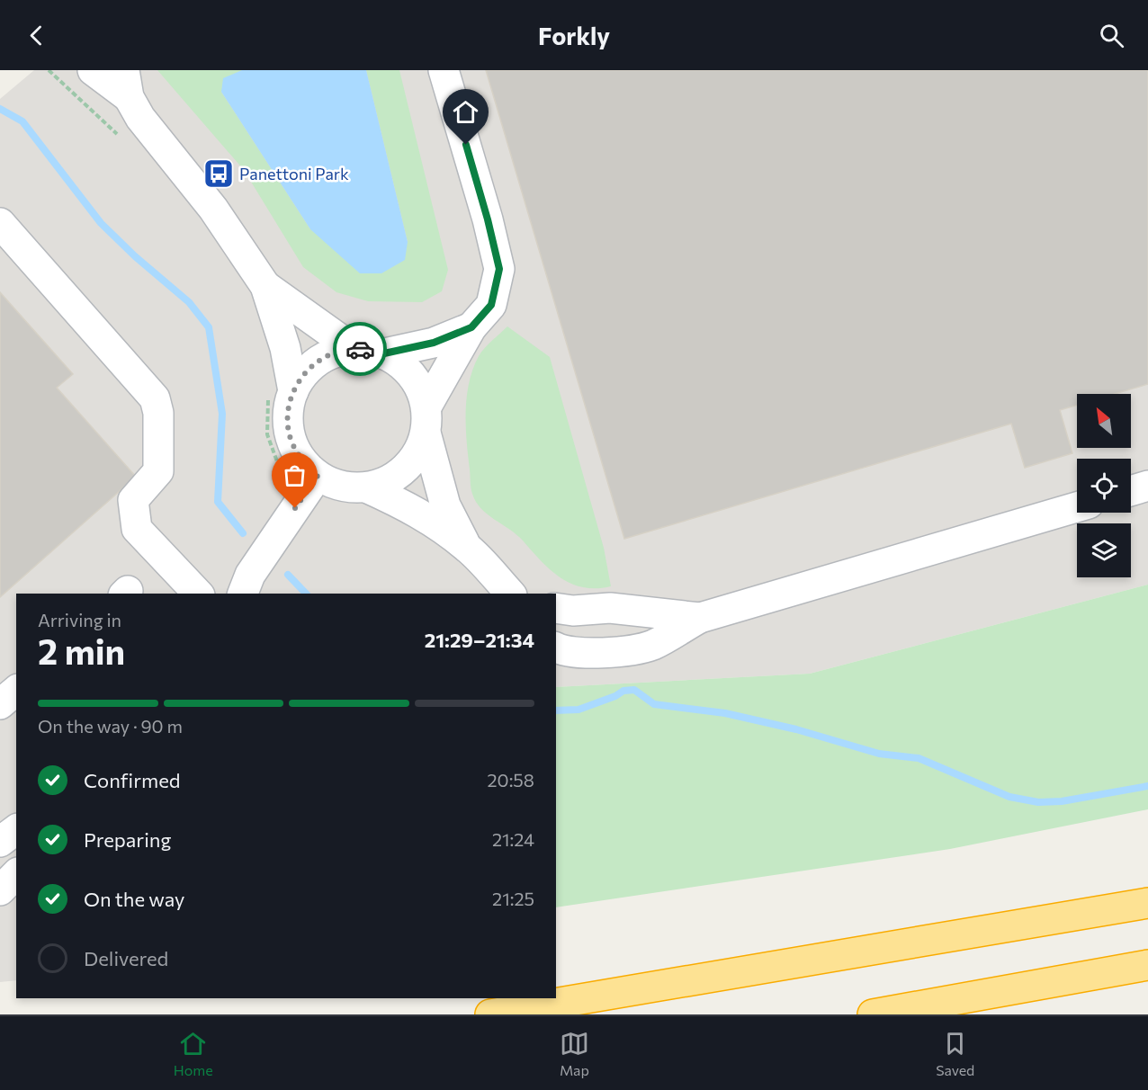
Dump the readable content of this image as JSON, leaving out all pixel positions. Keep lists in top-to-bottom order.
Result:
{
  "places": {
    "bus stop": ["Panettoni Park"]
  },
  "north": "top left",
  "page": {
    "header": "Forkly",
    "heading": ["2 min", "Arriving in", "21:29–21:34"],
    "bar": "On the way · 90 m",
    "list": [
      ["Confirmed", "20:58"],
      ["Preparing", "21:24"],
      ["On the way", "21:25"],
      "Delivered"
    ],
    "tabs": ["Home", "Map", "Saved"]
  }
}
